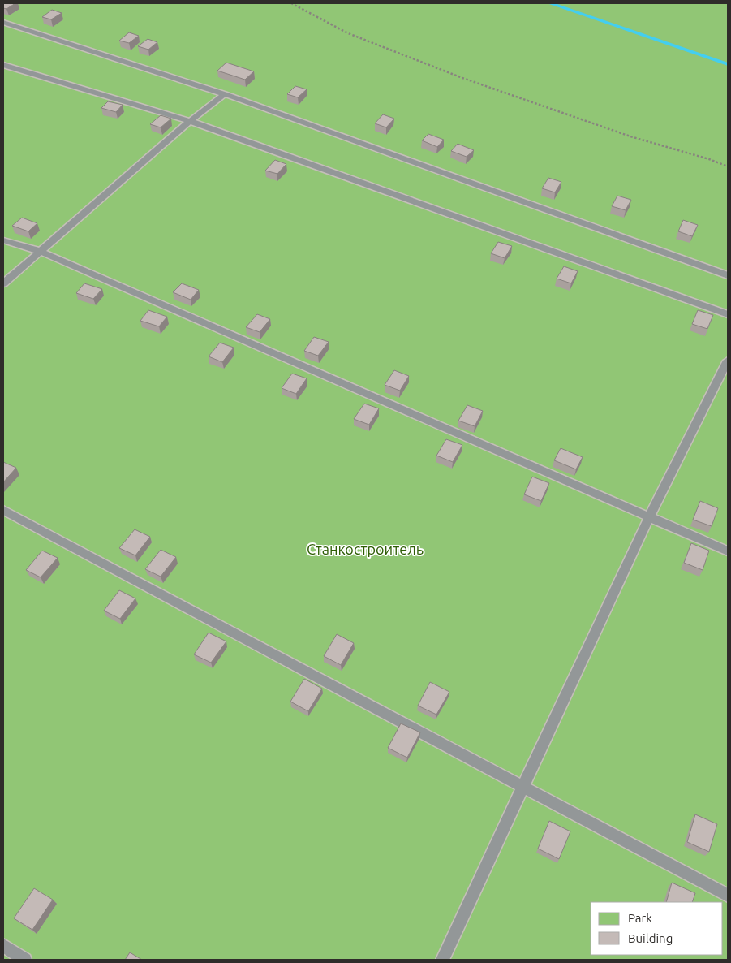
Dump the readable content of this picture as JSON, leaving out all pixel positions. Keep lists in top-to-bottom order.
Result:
{
  "parks": ["Станкостроитель"],
  "legend": ["Park", "Building"]
}
